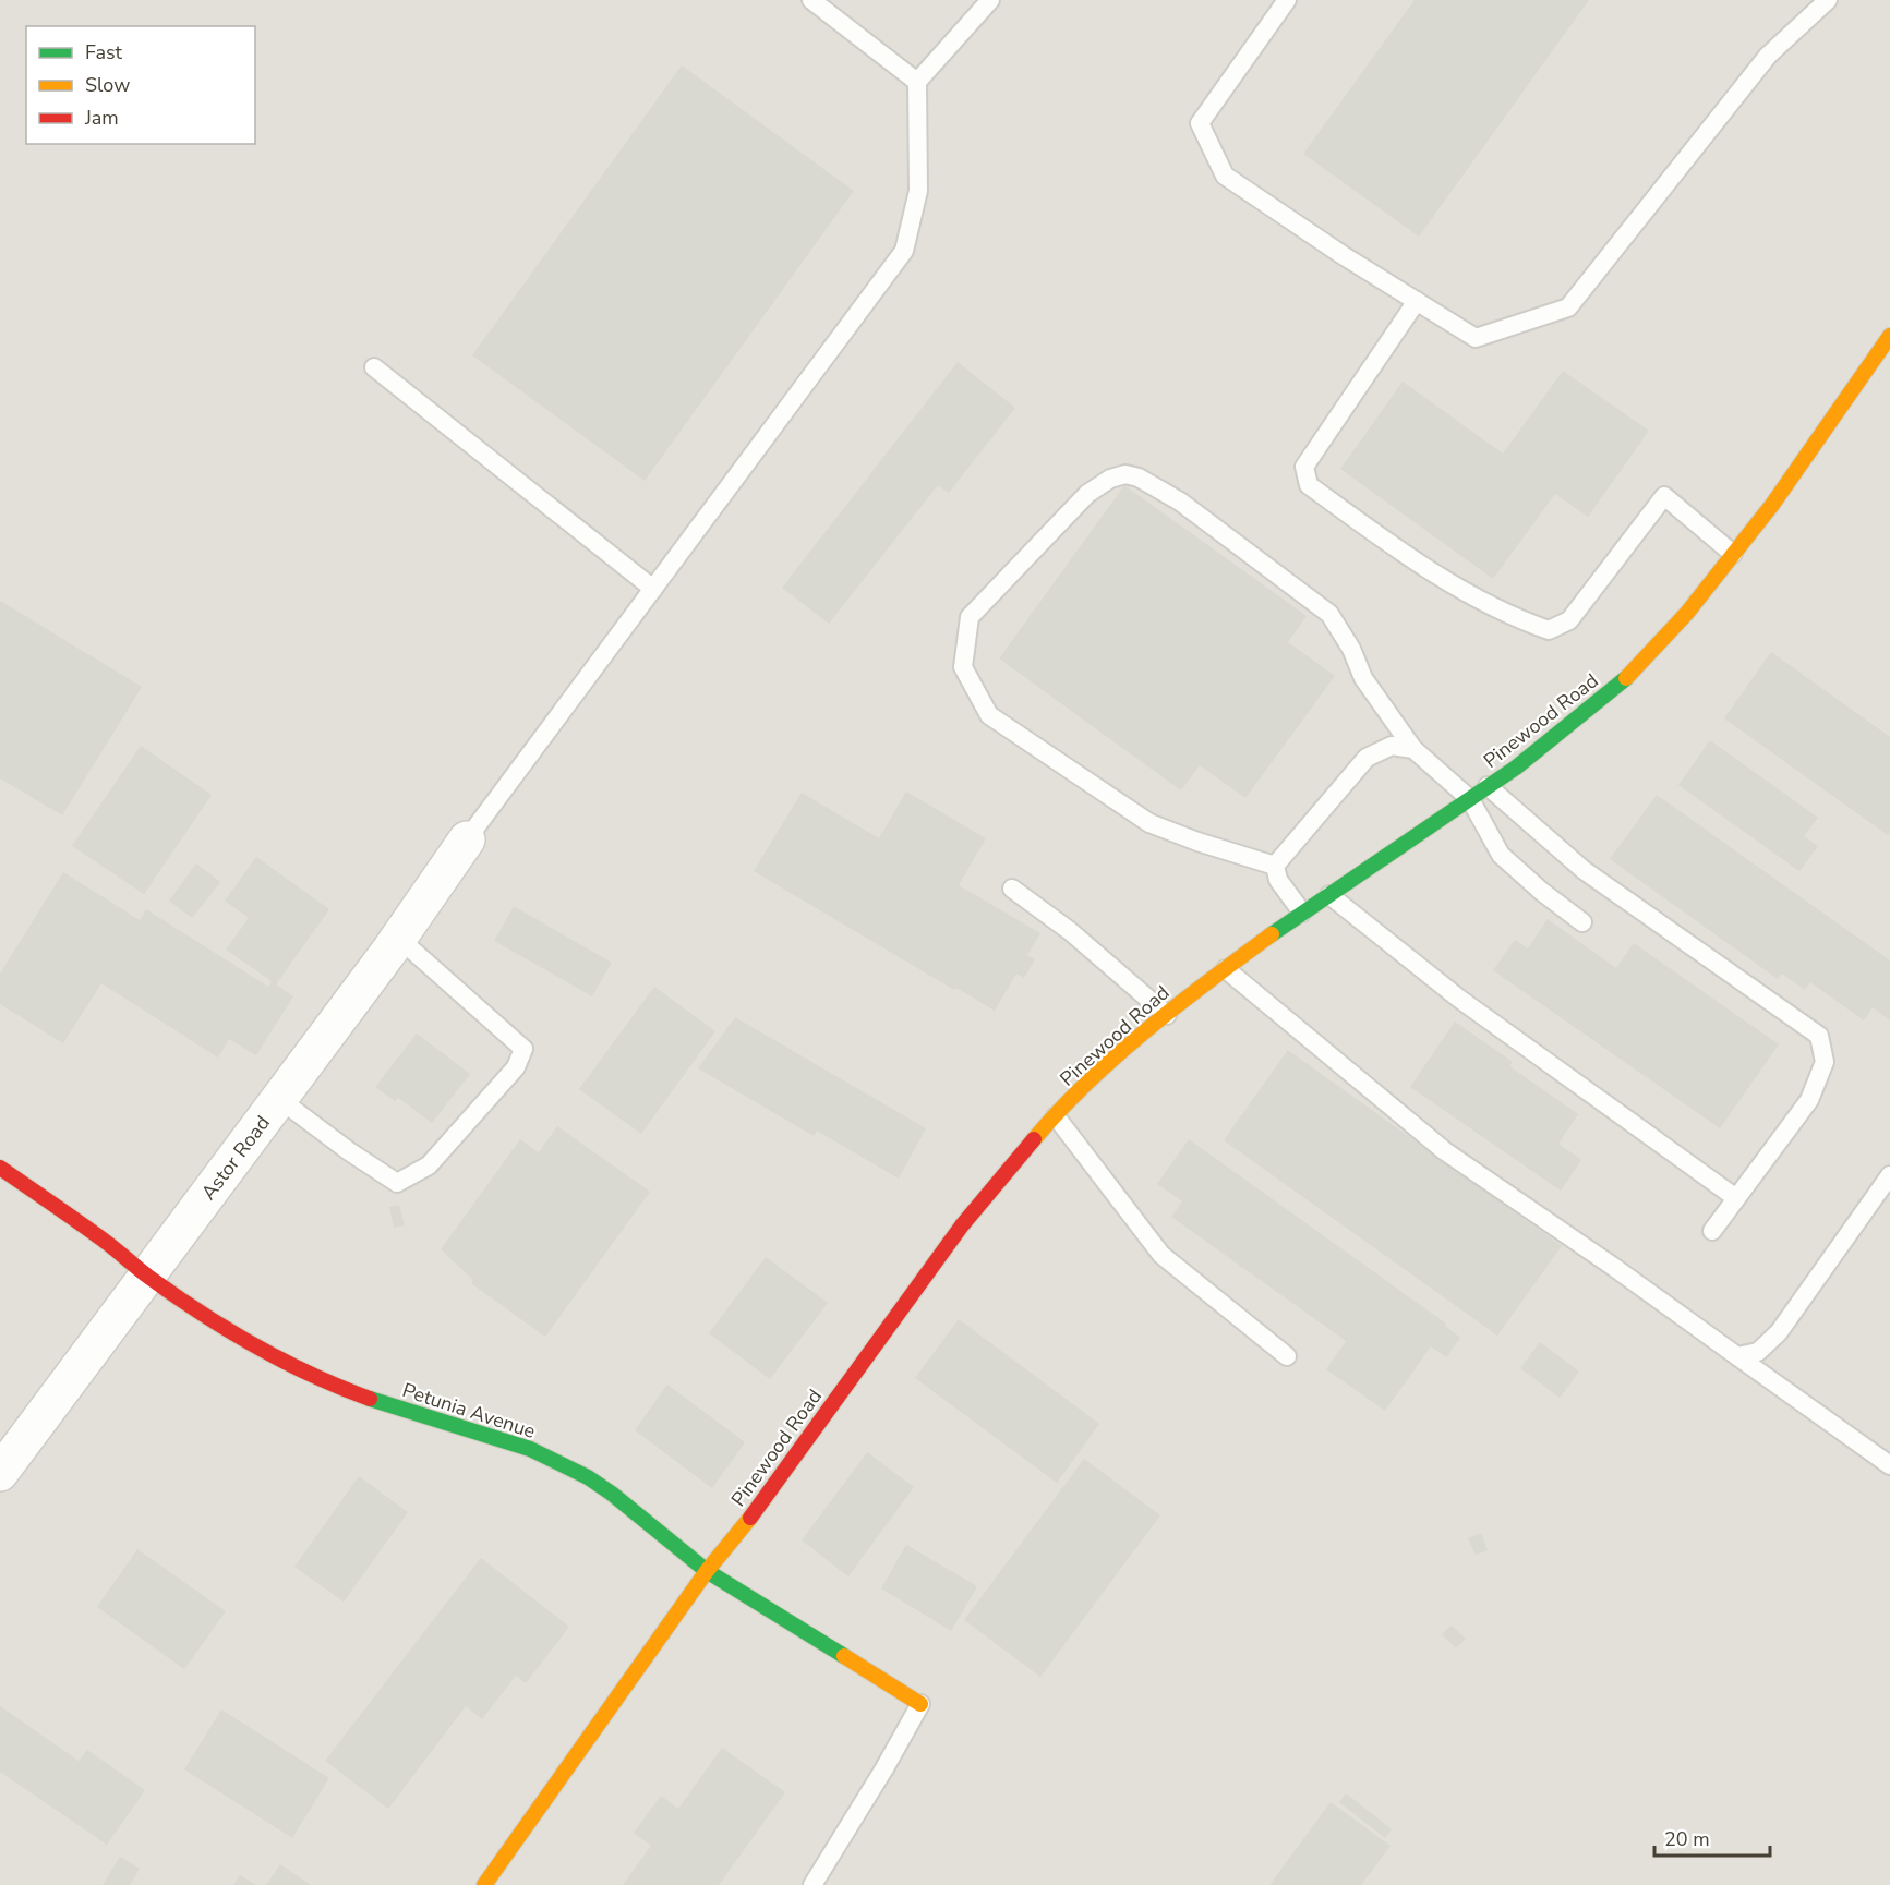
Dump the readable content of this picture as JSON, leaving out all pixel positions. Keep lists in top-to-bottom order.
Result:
{
  "streets": {
    "street": ["Pinewood Road", "Astor Road", "Petunia Avenue"]
  },
  "crossings": [
    ["Pinewood Road", "Petunia Avenue"],
    ["Astor Road", "Petunia Avenue"]
  ],
  "legend": ["Fast", "Slow", "Jam"],
  "scale_bar": "20 m"
}
